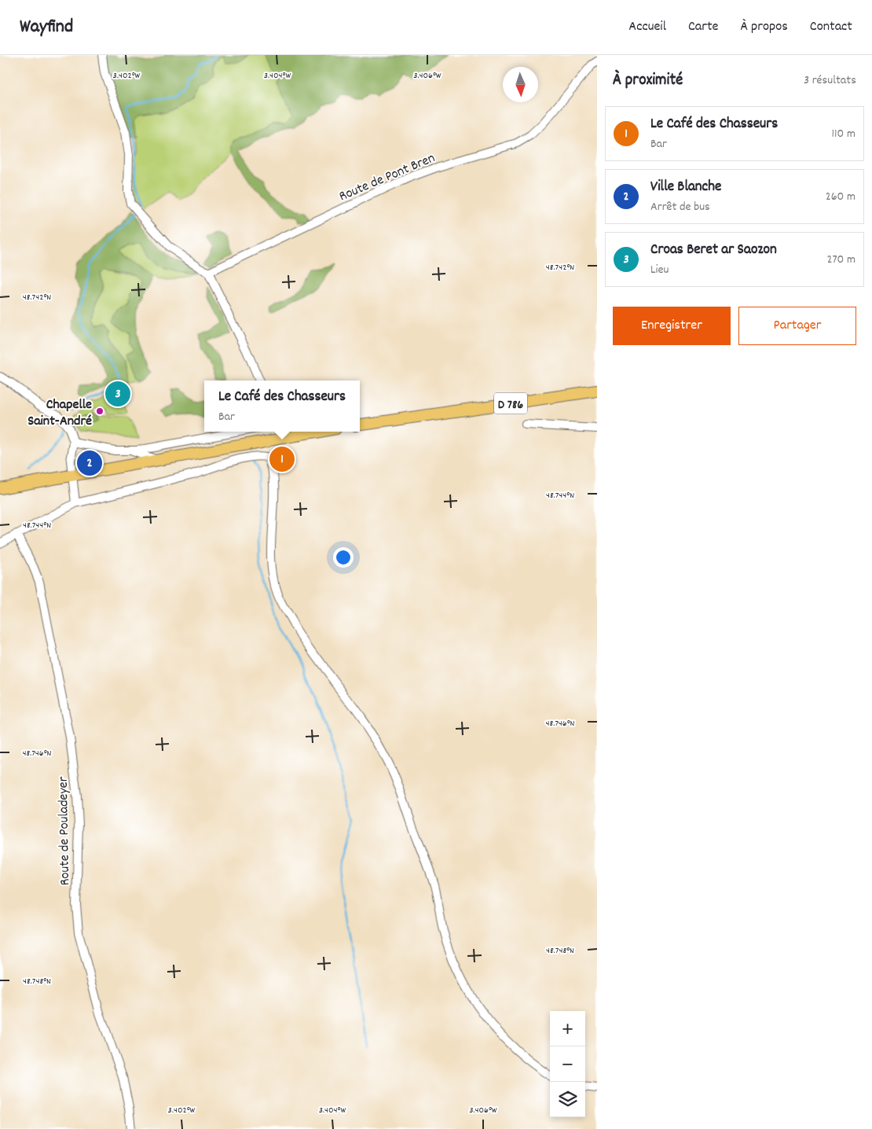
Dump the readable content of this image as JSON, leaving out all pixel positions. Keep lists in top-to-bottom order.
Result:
{
  "streets": {
    "main road": ["D 786"],
    "street": ["Route de Pont Bren", "Route de Pouladeyer"]
  },
  "places": ["Chapelle Saint-André"],
  "north": "bottom",
  "page": {
    "header": "Wayfind",
    "nav": [
      "Accueil",
      "Carte",
      "À propos",
      "Contact"
    ],
    "heading": ["À proximité", "3 résultats"],
    "list": [
      {
        "mark": "1",
        "name": "Le Café des Chasseurs",
        "note": "Bar",
        "value": "110 m"
      },
      {
        "mark": "2",
        "name": "Ville Blanche",
        "note": "Arrêt de bus",
        "value": "260 m"
      },
      {
        "mark": "3",
        "name": "Croas Beret ar Saozon",
        "note": "Lieu",
        "value": "270 m"
      }
    ],
    "buttons": ["Enregistrer", "Partager"],
    "pins": ["3", "1", "2"],
    "popup": ["Le Café des Chasseurs", "Bar"],
    "map_buttons": ["+", "−"]
  },
  "coordinates": [
    "3.402°W",
    "3.404°W",
    "3.406°W",
    "48.742°N",
    "48.744°N",
    "48.746°N",
    "48.748°N"
  ]
}
